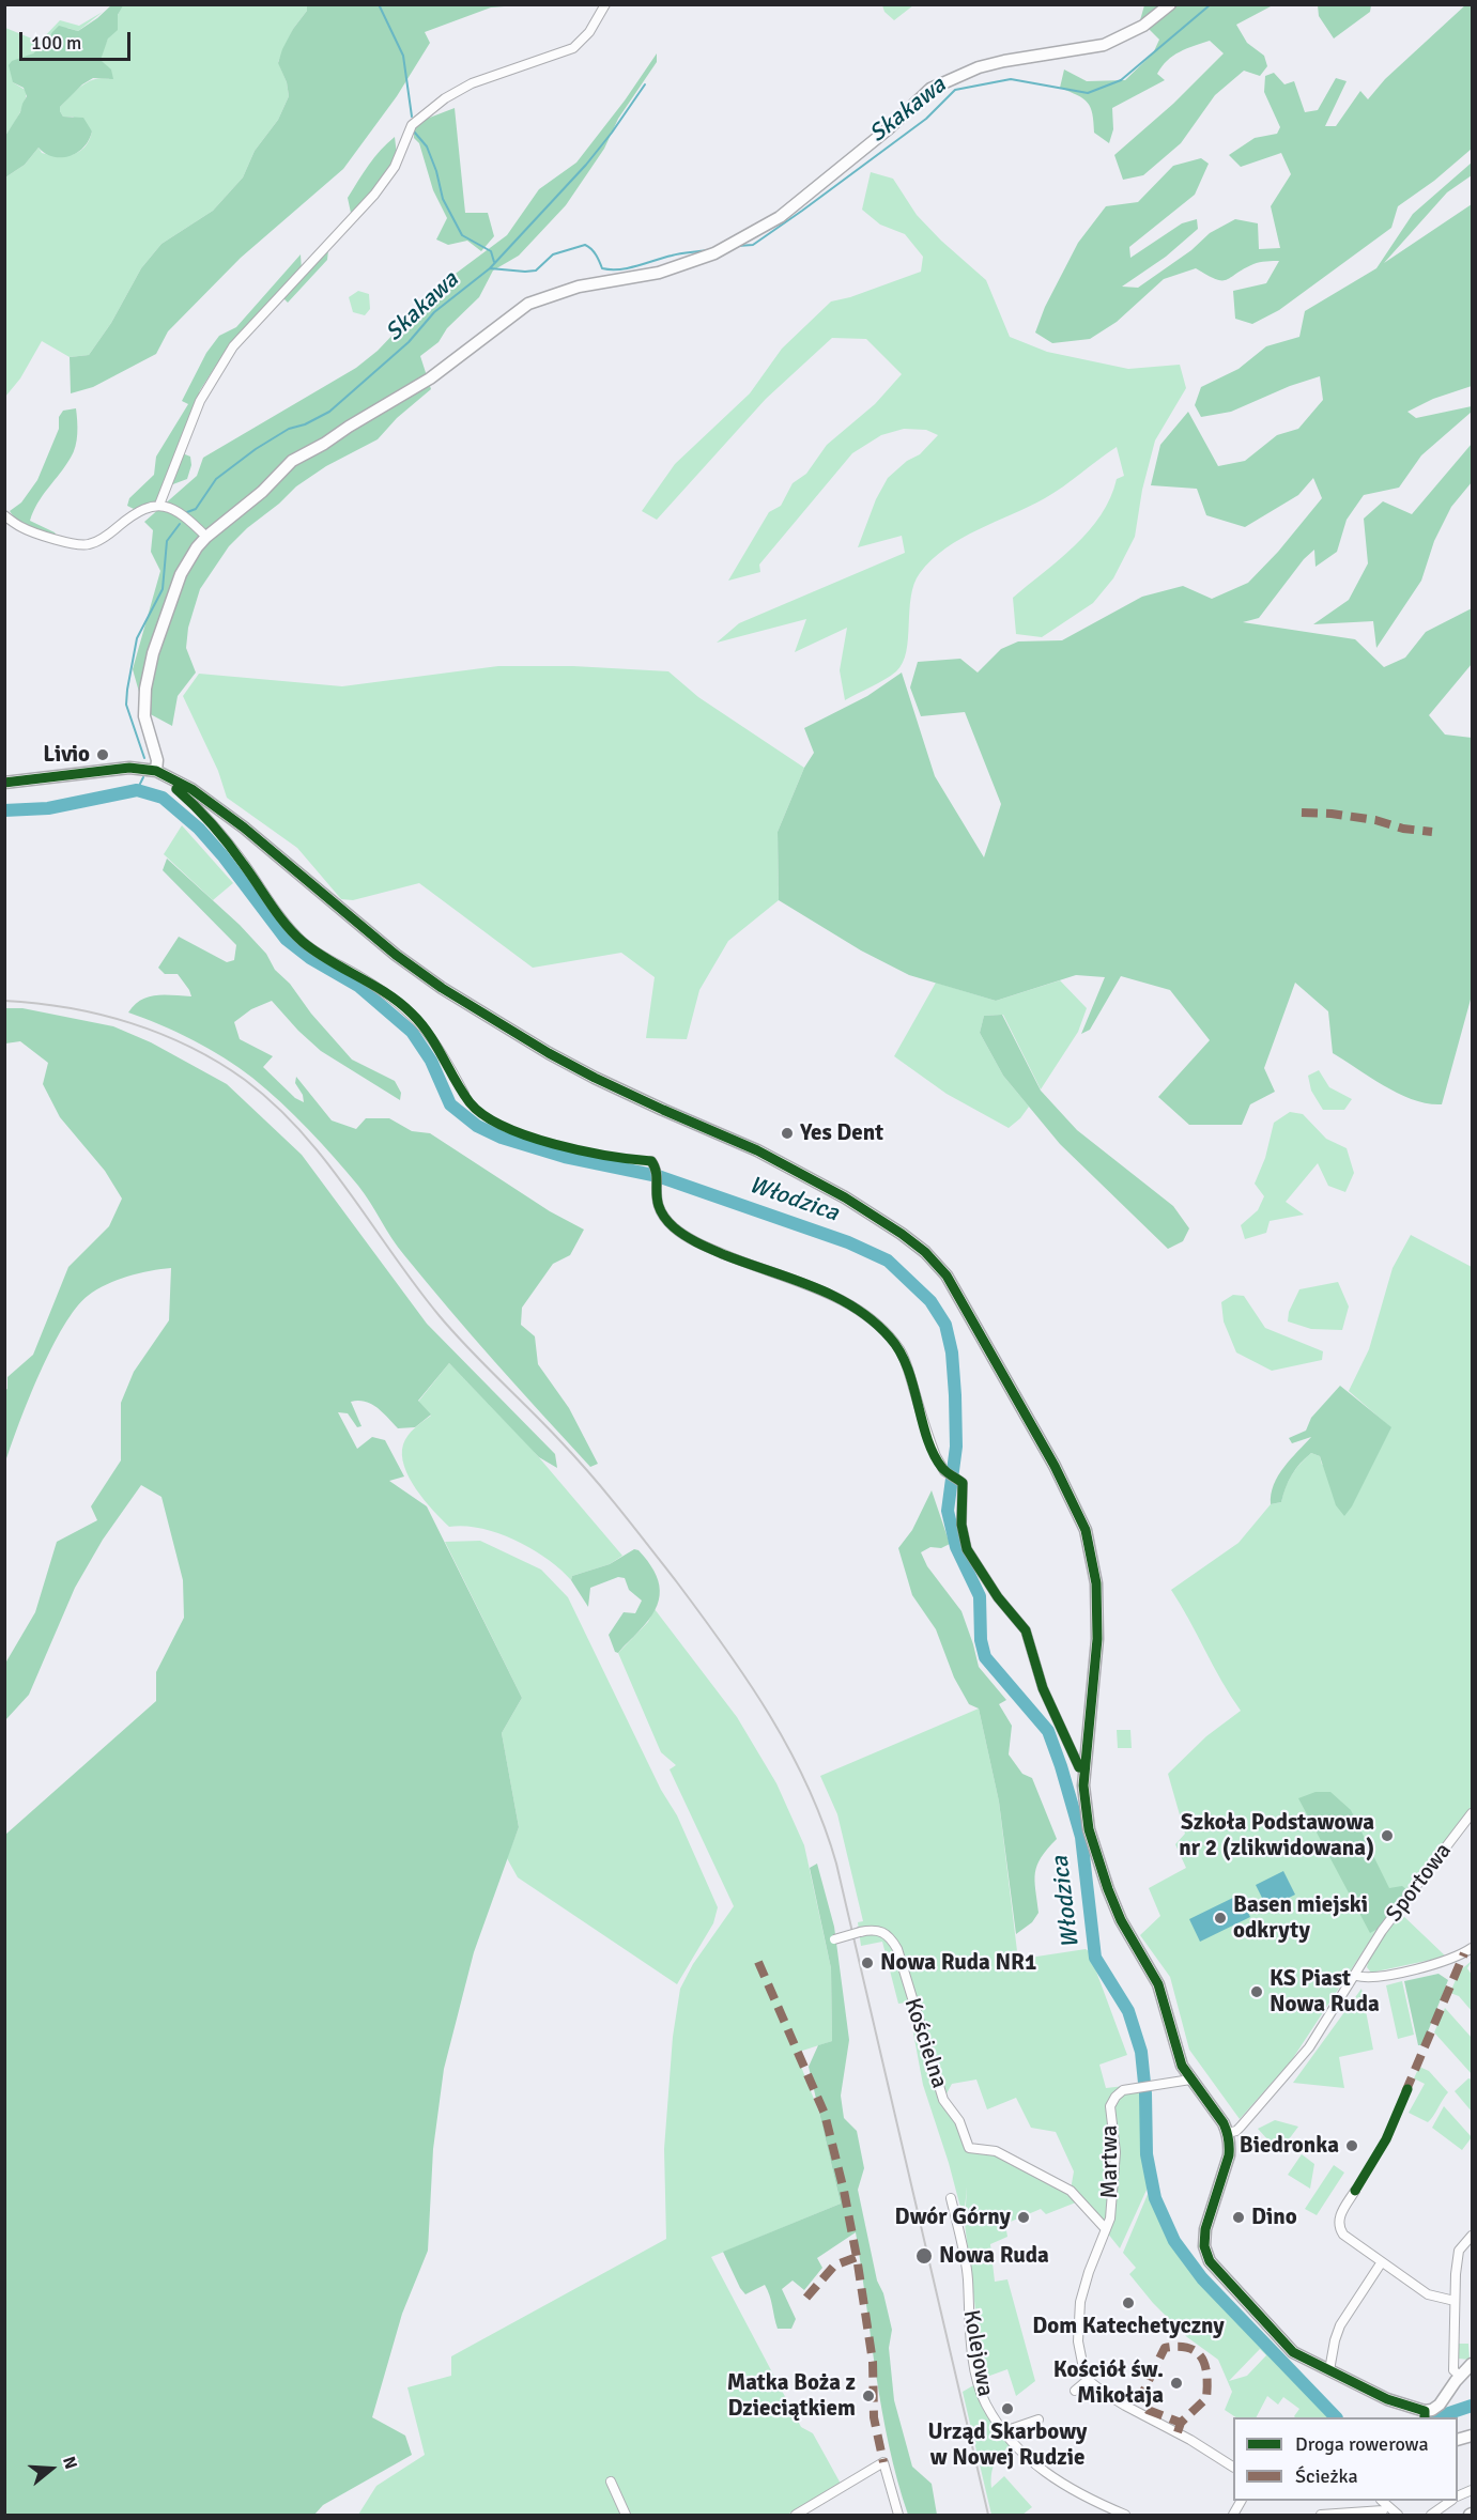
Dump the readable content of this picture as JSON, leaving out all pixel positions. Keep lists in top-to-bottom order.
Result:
{
  "streets": {
    "street": [
      "Sportowa",
      "Kościelna",
      "Martwa",
      "Kolejowa"
    ]
  },
  "crossings": [
    ["Kościelna", "Martwa"]
  ],
  "water": ["Skakawa", "Włodzica"],
  "places": [
    "Livio",
    "Yes Dent",
    "Szkoła Podstawowa nr 2 (zlikwidowana)",
    "Basen miejski odkryty",
    "Nowa Ruda NR1",
    "KS Piast Nowa Ruda",
    "Biedronka",
    "Dwór Górny",
    "Dino",
    "Nowa Ruda",
    "Dom Katechetyczny",
    "Kościół św. Mikołaja",
    "Matka Boża z Dzieciątkiem",
    "Urząd Skarbowy w Nowej Rudzie"
  ],
  "legend": ["Droga rowerowa", "Ścieżka"],
  "scale_bar": "100 m",
  "north": "right"
}
